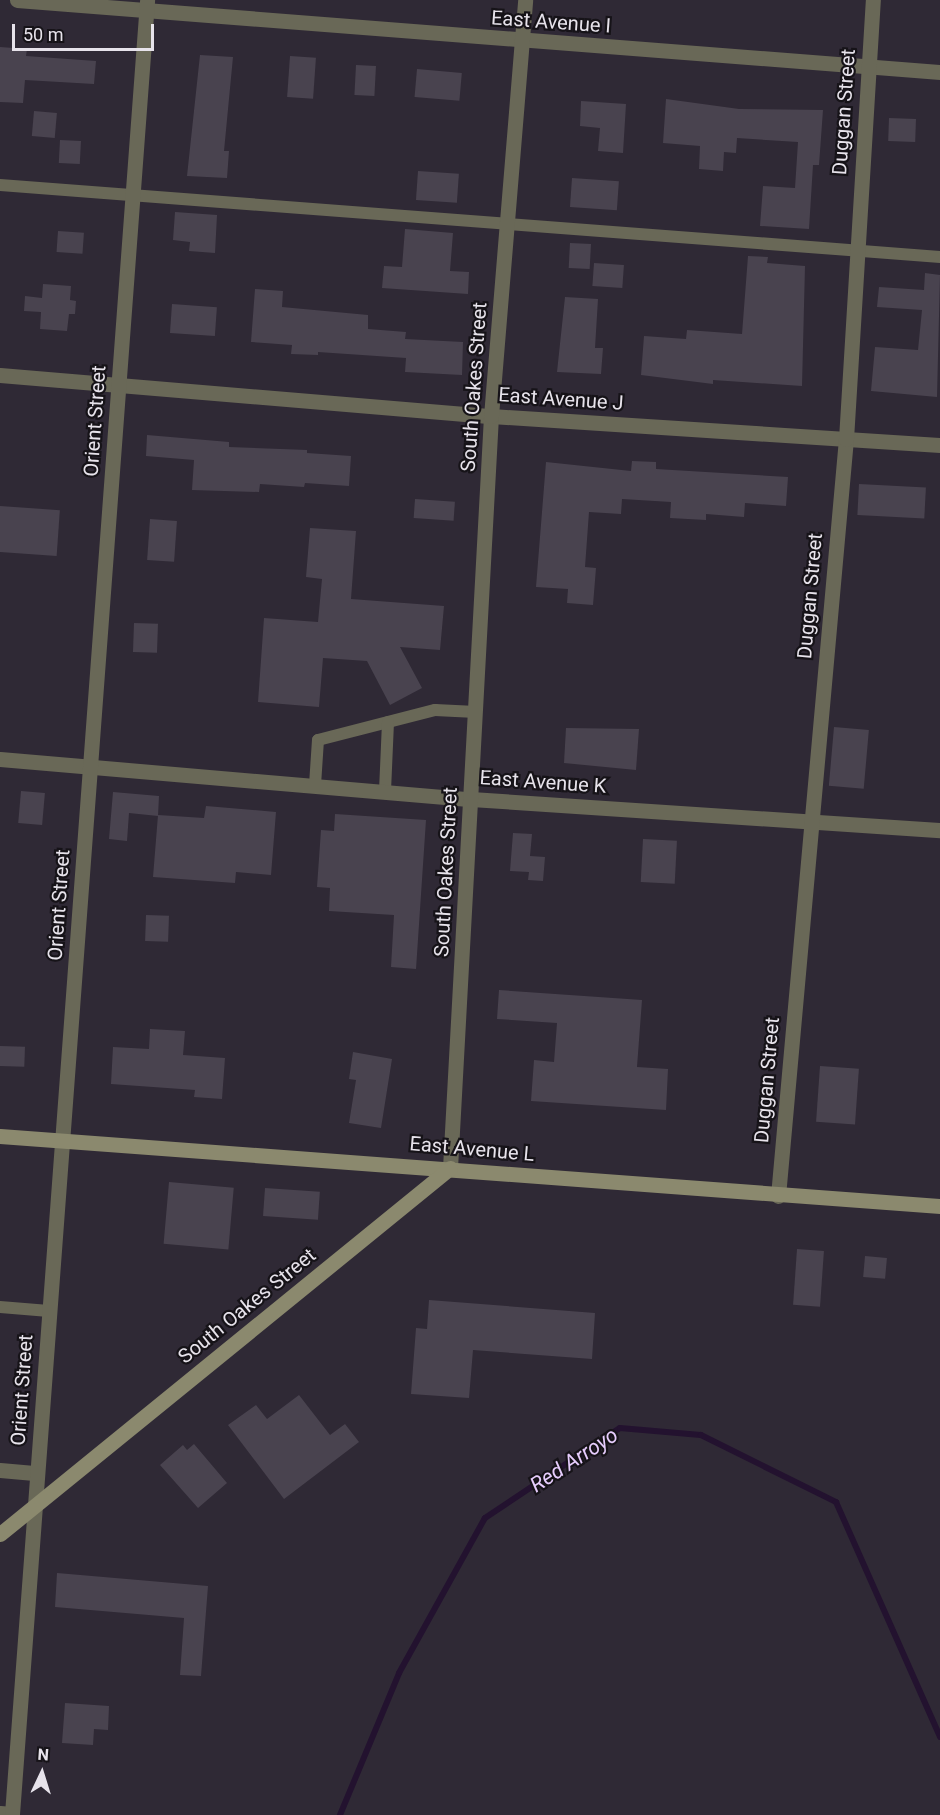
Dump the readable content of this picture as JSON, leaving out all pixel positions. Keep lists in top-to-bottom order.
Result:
{
  "streets": {
    "main road": ["South Oakes Street", "East Avenue L"],
    "street": [
      "East Avenue I",
      "Duggan Street",
      "East Avenue J",
      "Orient Street",
      "East Avenue K"
    ]
  },
  "crossings": [
    ["East Avenue I", "Duggan Street"],
    ["East Avenue I", "South Oakes Street"],
    ["East Avenue I", "Orient Street"],
    ["Duggan Street", "East Avenue J"],
    ["Duggan Street", "East Avenue K"],
    ["Duggan Street", "East Avenue L"],
    ["South Oakes Street", "East Avenue J"],
    ["South Oakes Street", "Orient Street"],
    ["South Oakes Street", "East Avenue K"],
    ["South Oakes Street", "East Avenue L"],
    ["East Avenue J", "Orient Street"],
    ["Orient Street", "East Avenue K"],
    ["Orient Street", "East Avenue L"]
  ],
  "water": ["Red Arroyo"],
  "scale_bar": "50 m",
  "north": "top"
}
